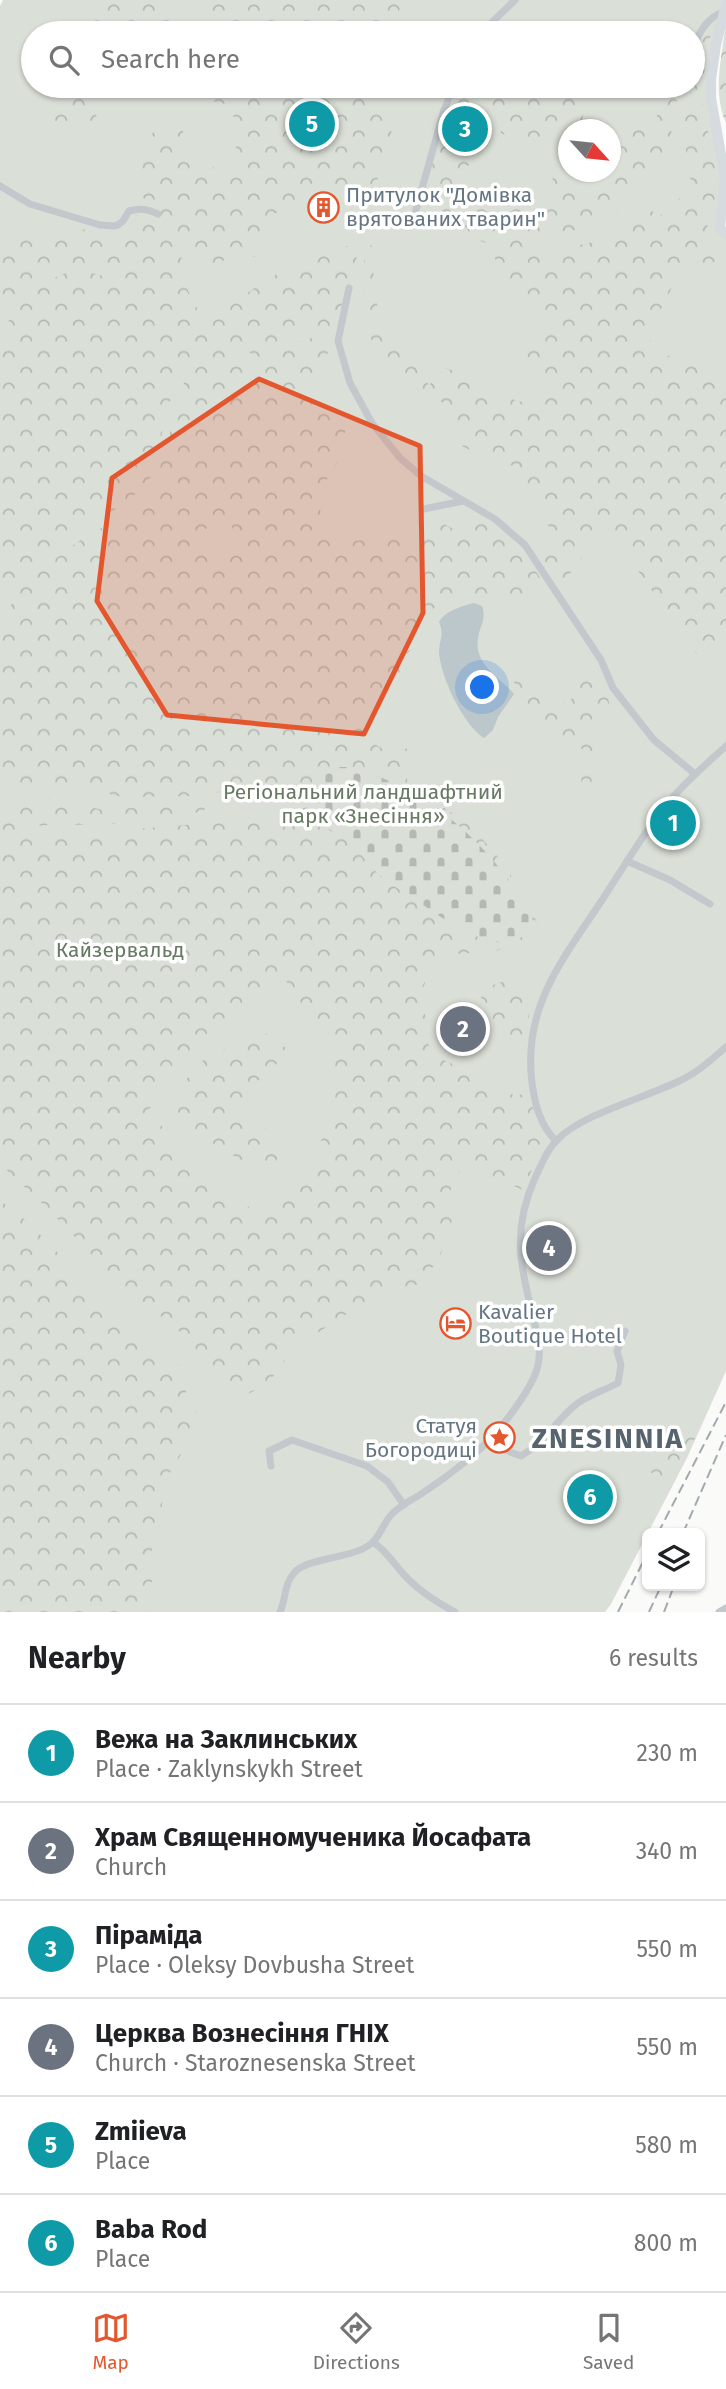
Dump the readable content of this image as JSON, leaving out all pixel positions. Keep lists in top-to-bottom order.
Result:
{
  "districts": ["ZNESINNIA"],
  "parks": ["Регіональний ландшафтний парк «Знесіння»", "Кайзервальд"],
  "places": {
    "building": ["Притулок \"Домівка врятованих тварин\""],
    "hotel": ["Kavalier Boutique Hotel"],
    "place": ["Статуя Богородиці"]
  },
  "north": "bottom right",
  "page": {
    "search": "Search here",
    "pins": [
      "5",
      "3",
      "1",
      "2",
      "4",
      "6"
    ],
    "heading": ["Nearby", "6 results"],
    "list": [
      {
        "mark": "1",
        "name": "Вежа на Заклинських",
        "note": "Place · Zaklynskykh Street",
        "value": "230 m"
      },
      {
        "mark": "2",
        "name": "Храм Священномученика Йосафата",
        "note": "Church",
        "value": "340 m"
      },
      {
        "mark": "3",
        "name": "Піраміда",
        "note": "Place · Oleksy Dovbusha Street",
        "value": "550 m"
      },
      {
        "mark": "4",
        "name": "Церква Вознесіння ГНІХ",
        "note": "Church · Staroznesenska Street",
        "value": "550 m"
      },
      {
        "mark": "5",
        "name": "Zmiieva",
        "note": "Place",
        "value": "580 m"
      },
      {
        "mark": "6",
        "name": "Baba Rod",
        "note": "Place",
        "value": "800 m"
      }
    ],
    "nav": ["Map", "Directions", "Saved"]
  }
}
